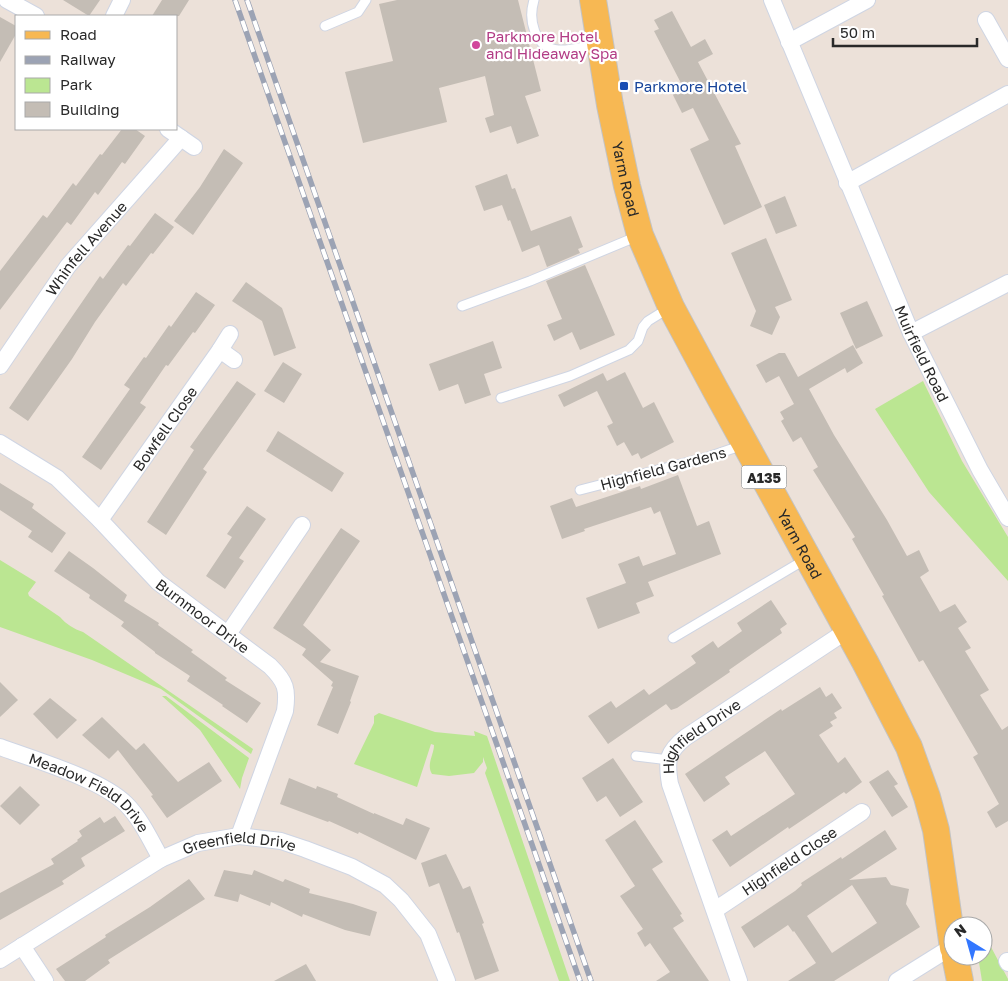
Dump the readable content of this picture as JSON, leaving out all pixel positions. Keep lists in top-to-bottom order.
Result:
{
  "streets": {
    "main road": ["Yarm Road", "A135"],
    "street": [
      "Whinfell Avenue",
      "Muirfield Road",
      "Bowfell Close",
      "Burnmoor Drive",
      "Highfield Drive",
      "Meadow Field Drive",
      "Greenfield Drive",
      "Highfield Close"
    ],
    "lane": ["Highfield Gardens"]
  },
  "crossings": [
    ["Yarm Road", "Highfield Gardens"],
    ["Yarm Road", "Highfield Drive"],
    ["Bowfell Close", "Burnmoor Drive"],
    ["Burnmoor Drive", "Greenfield Drive"],
    ["Highfield Drive", "Highfield Close"],
    ["Meadow Field Drive", "Greenfield Drive"]
  ],
  "places": {
    "other": ["Parkmore Hotel and Hideaway Spa"],
    "transit": ["Parkmore Hotel"]
  },
  "legend": [
    "Road",
    "Railway",
    "Park",
    "Building"
  ],
  "scale_bar": "50 m",
  "north": "top left"
}
